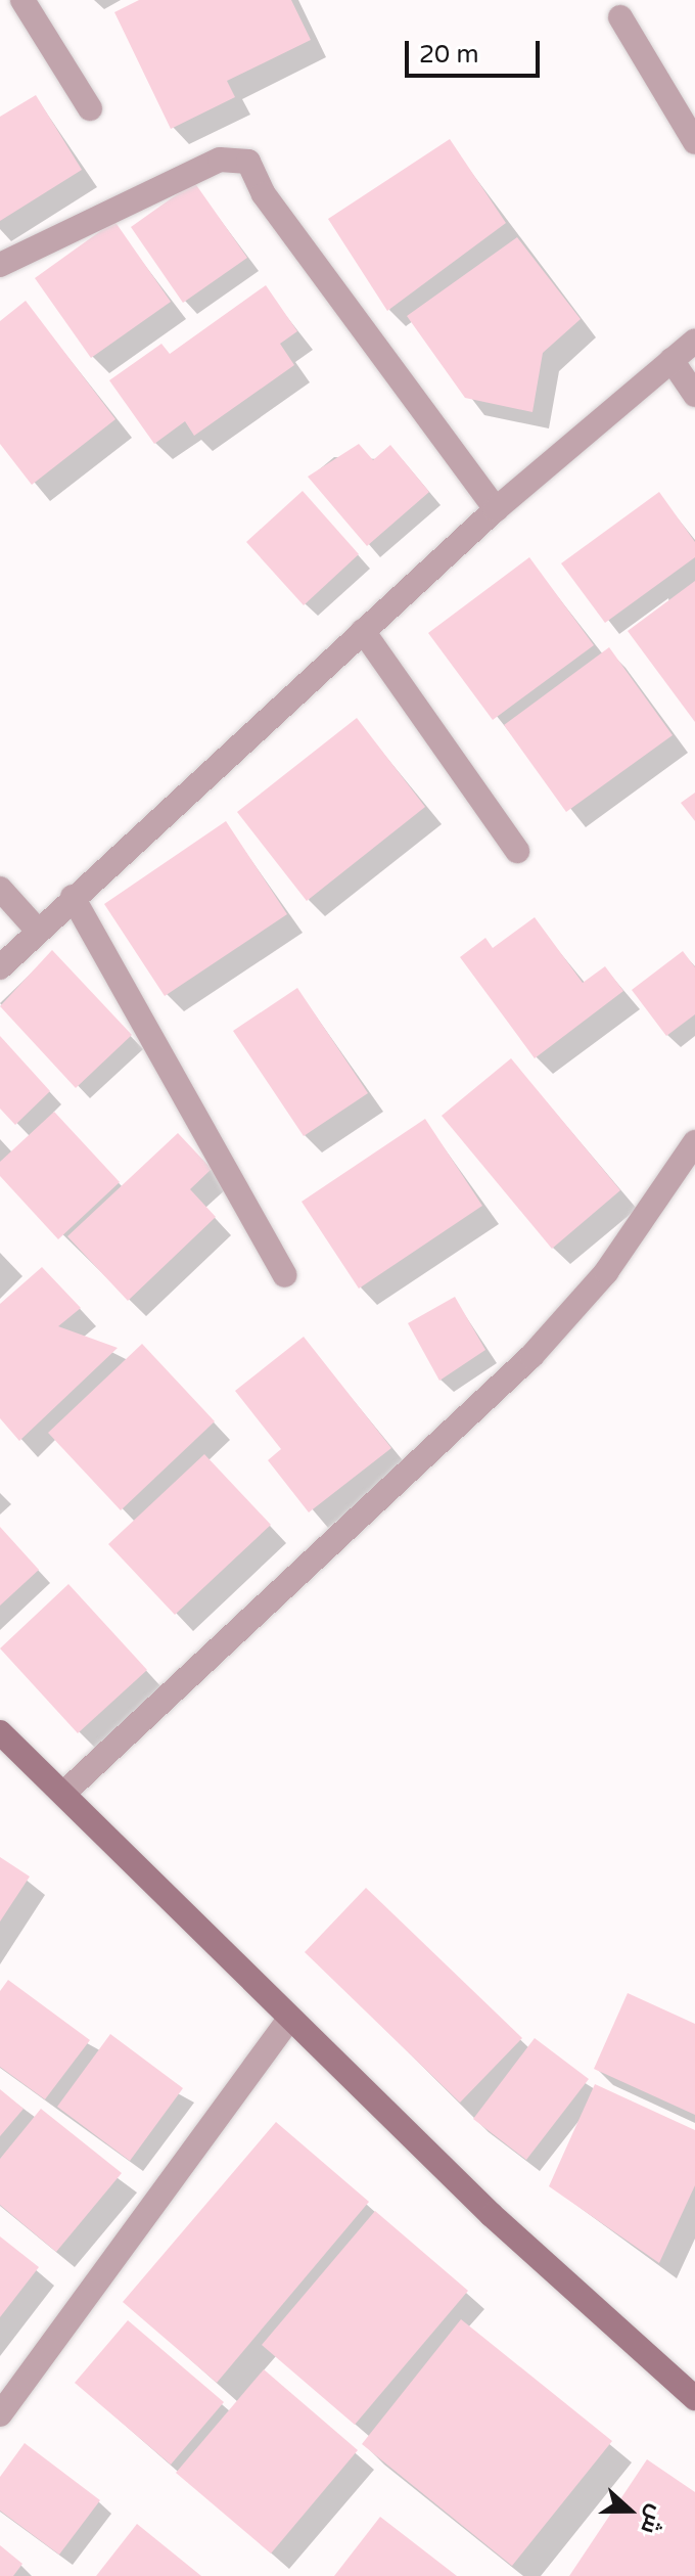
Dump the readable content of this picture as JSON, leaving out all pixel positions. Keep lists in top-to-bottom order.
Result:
{
  "scale_bar": "20 m",
  "north": "right"
}
